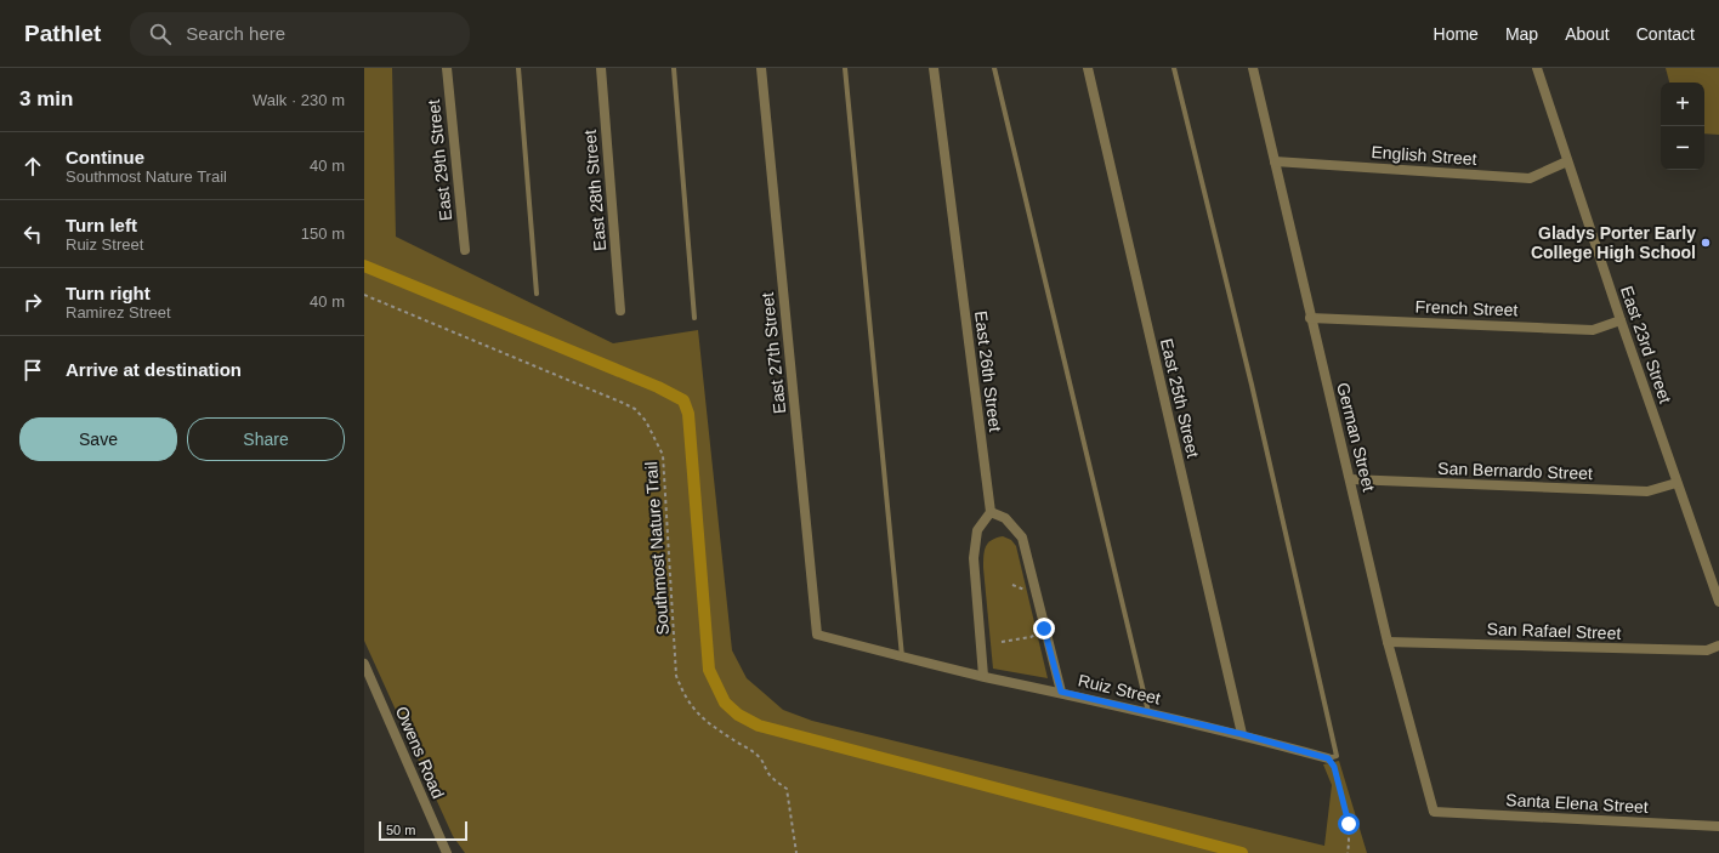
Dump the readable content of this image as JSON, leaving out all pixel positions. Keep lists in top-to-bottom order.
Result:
{
  "streets": {
    "street": [
      "English Street",
      "East 29th Street",
      "East 28th Street",
      "French Street",
      "East 23rd Street",
      "East 27th Street",
      "East 26th Street",
      "East 25th Street",
      "German Street",
      "San Bernardo Street",
      "San Rafael Street",
      "Ruiz Street",
      "Owens Road",
      "Santa Elena Street"
    ],
    "path": ["Southmost Nature Trail"]
  },
  "crossings": [
    ["English Street", "East 23rd Street"],
    ["English Street", "German Street"],
    ["French Street", "East 23rd Street"],
    ["French Street", "German Street"],
    ["East 23rd Street", "San Bernardo Street"],
    ["East 27th Street", "Ruiz Street"],
    ["East 25th Street", "Ruiz Street"],
    ["German Street", "San Bernardo Street"],
    ["German Street", "San Rafael Street"],
    ["German Street", "Santa Elena Street"]
  ],
  "places": ["Gladys Porter Early College High School"],
  "scale_bar": "50 m",
  "page": {
    "header": "Pathlet",
    "search": "Search here",
    "nav": [
      "Home",
      "Map",
      "About",
      "Contact"
    ],
    "heading": ["3 min", "Walk · 230 m"],
    "map_buttons": ["+", "−"],
    "list": [
      ["Continue", "Southmost Nature Trail", "40 m"],
      ["Turn left", "Ruiz Street", "150 m"],
      ["Turn right", "Ramirez Street", "40 m"],
      "Arrive at destination"
    ],
    "buttons": ["Save", "Share"],
    "scale": "50 m"
  }
}
